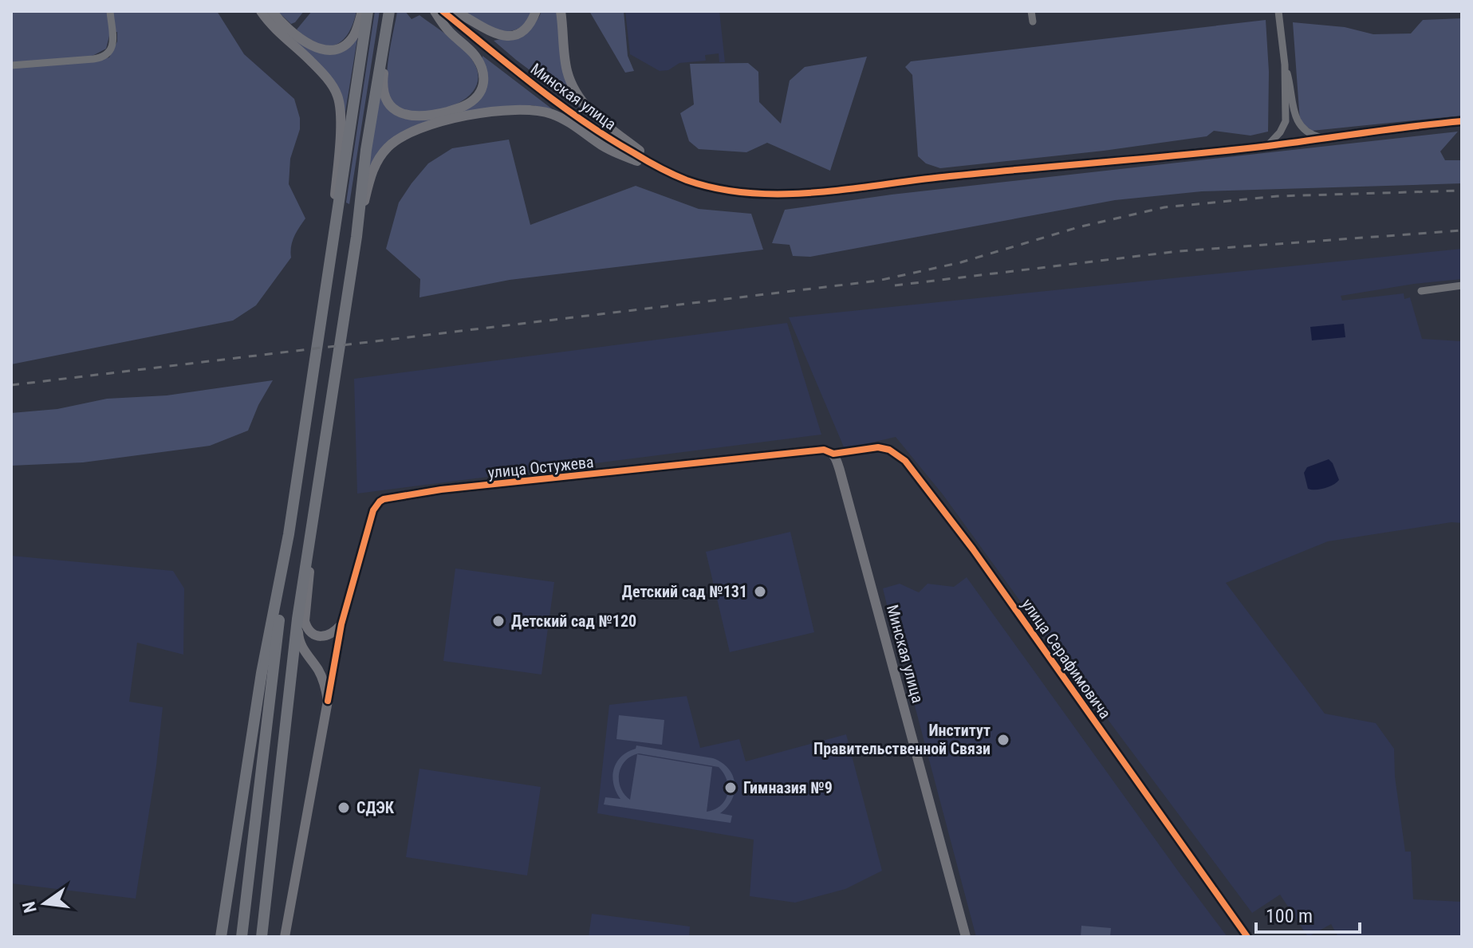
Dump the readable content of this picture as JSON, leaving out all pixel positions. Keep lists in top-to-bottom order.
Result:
{
  "streets": {
    "street": ["Минская улица", "улица Остужева", "улица Серафимовича"]
  },
  "crossings": [
    ["Минская улица", "улица Остужева"],
    ["Минская улица", "улица Серафимовича"],
    ["улица Остужева", "улица Серафимовича"]
  ],
  "places": [
    "Детский сад №131",
    "Детский сад №120",
    "Институт Правительственной Связи",
    "Гимназия №9",
    "СДЭК"
  ],
  "scale_bar": "100 m",
  "north": "left"
}
